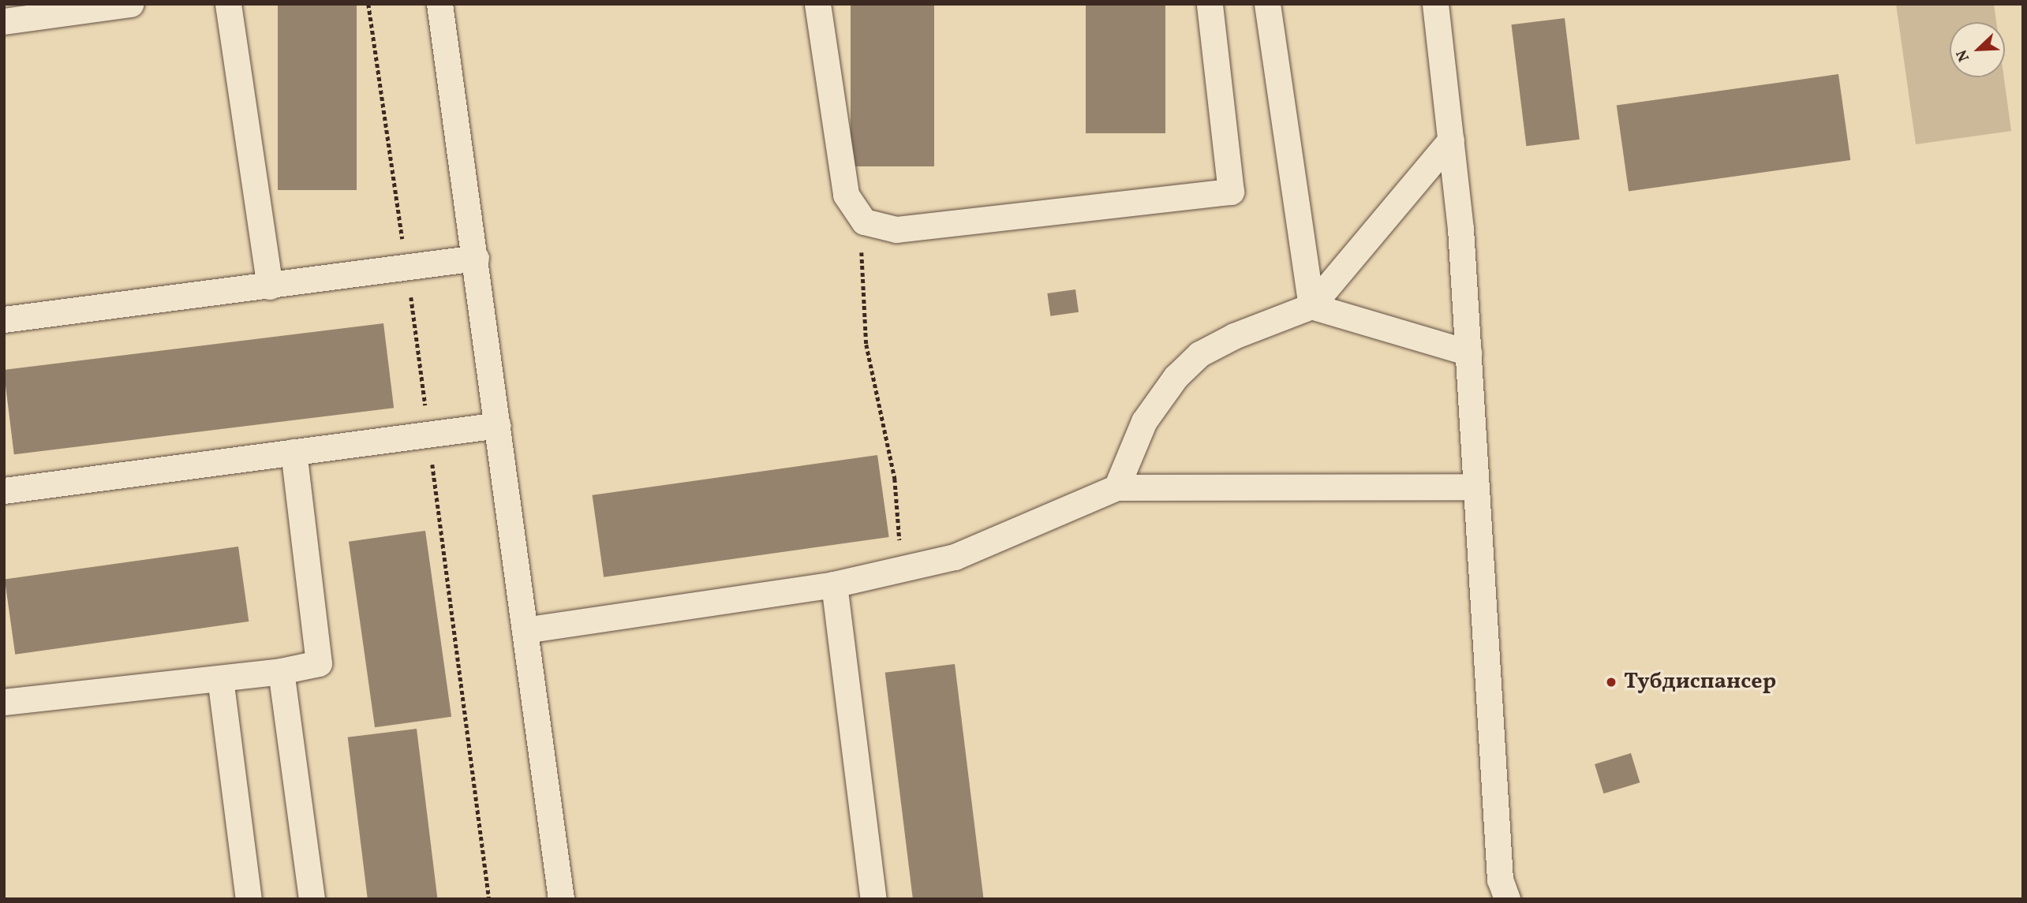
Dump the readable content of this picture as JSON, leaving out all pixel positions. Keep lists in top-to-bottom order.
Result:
{
  "places": ["Тубдиспансер"],
  "north": "bottom left"
}
